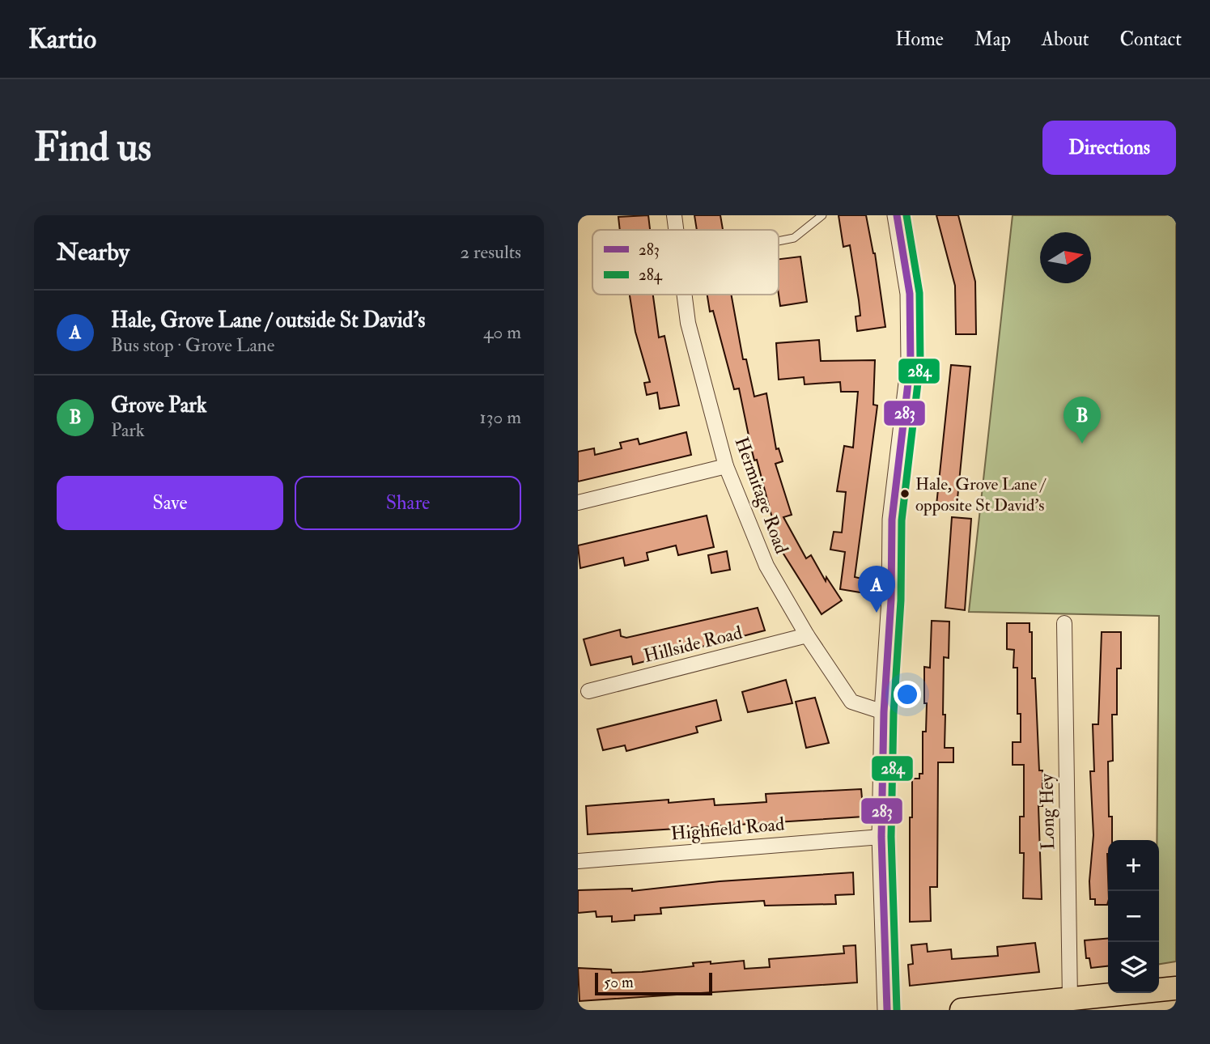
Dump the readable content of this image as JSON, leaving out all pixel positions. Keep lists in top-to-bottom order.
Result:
{
  "streets": {
    "street": [
      "Hermitage Road",
      "Hillside Road",
      "Long Hey",
      "Highfield Road"
    ]
  },
  "crossings": [
    ["Hermitage Road", "Hillside Road"]
  ],
  "places": ["Hale, Grove Lane / opposite St David's"],
  "lines": ["transit line 283", "transit line 284"],
  "legend": ["283", "284"],
  "scale_bar": "50 m",
  "north": "right",
  "page": {
    "header": "Kartio",
    "nav": [
      "Home",
      "Map",
      "About",
      "Contact"
    ],
    "buttons": [
      "Directions",
      ["Save", "Share"]
    ],
    "title": "Find us",
    "heading": ["Nearby", "2 results"],
    "list": [
      {
        "mark": "A",
        "name": "Hale, Grove Lane / outside St David's",
        "note": "Bus stop · Grove Lane",
        "value": "40 m"
      },
      {
        "mark": "B",
        "name": "Grove Park",
        "note": "Park",
        "value": "130 m"
      }
    ],
    "pins": ["B", "A"],
    "map_buttons": ["+", "−"],
    "scale": "50 m"
  }
}
